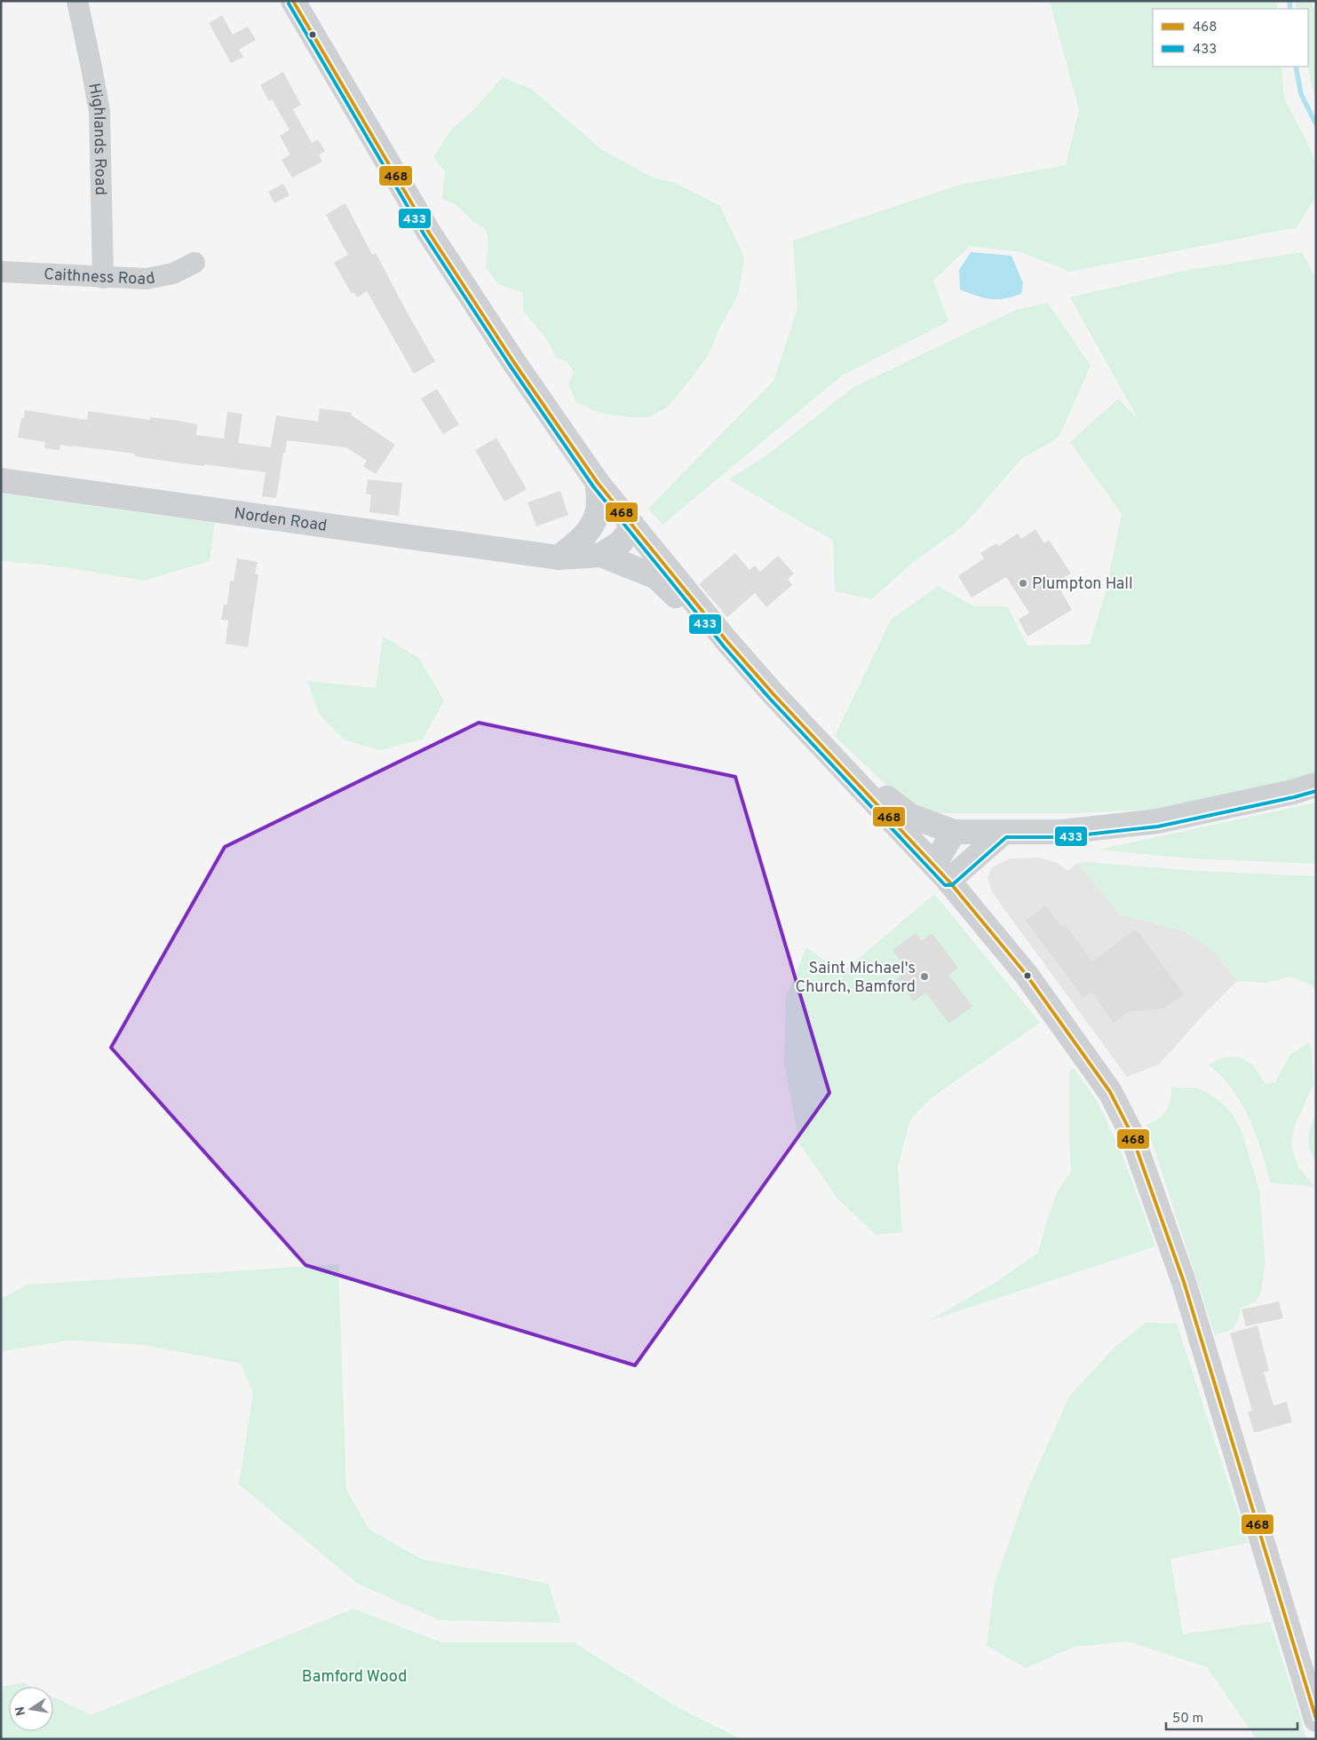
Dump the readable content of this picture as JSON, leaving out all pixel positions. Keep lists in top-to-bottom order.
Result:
{
  "streets": {
    "main road": ["Norden Road"],
    "street": ["Highlands Road", "Caithness Road"]
  },
  "crossings": [
    ["Highlands Road", "Caithness Road"]
  ],
  "parks": ["Bamford Wood"],
  "places": ["Plumpton Hall", "Saint Michael's Church, Bamford"],
  "lines": ["transit line 468", "transit line 433"],
  "legend": ["468", "433"],
  "scale_bar": "50 m",
  "north": "left"
}
